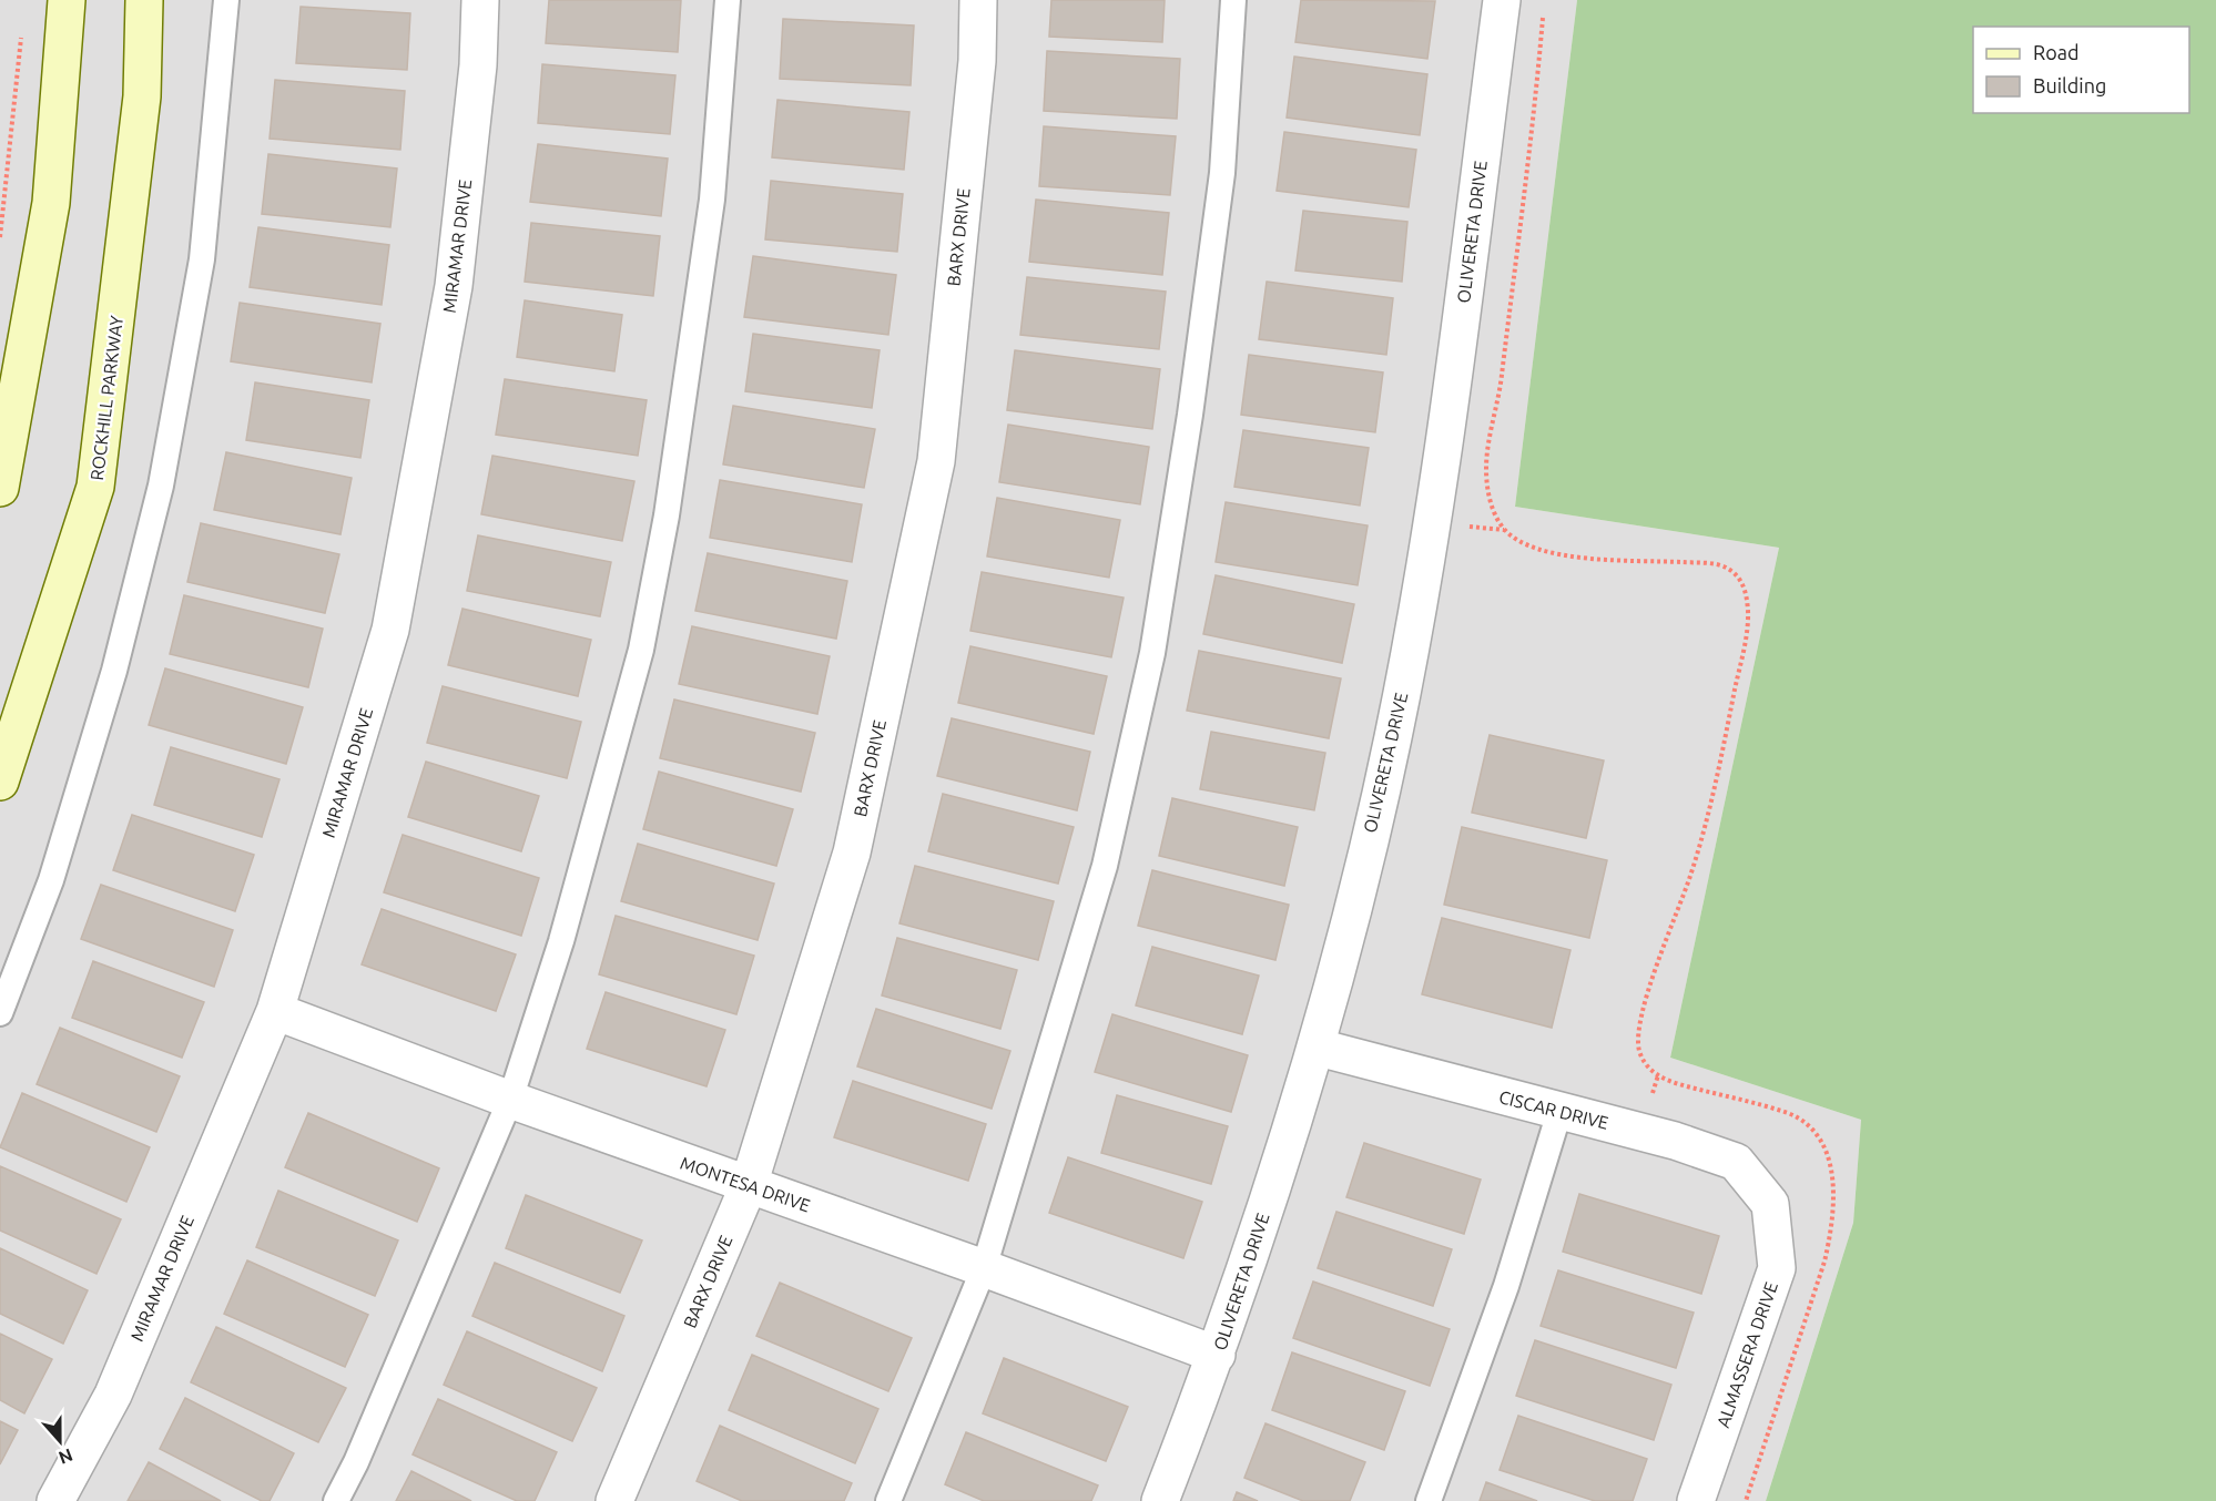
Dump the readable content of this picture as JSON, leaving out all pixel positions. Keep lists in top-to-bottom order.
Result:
{
  "streets": {
    "street": [
      "OLIVERETA DRIVE",
      "BARX DRIVE",
      "MIRAMAR DRIVE",
      "ROCKHILL PARKWAY",
      "CISCAR DRIVE",
      "MONTESA DRIVE",
      "ALMASSERA DRIVE"
    ]
  },
  "crossings": [
    ["OLIVERETA DRIVE", "CISCAR DRIVE"],
    ["OLIVERETA DRIVE", "MONTESA DRIVE"],
    ["BARX DRIVE", "MONTESA DRIVE"],
    ["MIRAMAR DRIVE", "MONTESA DRIVE"],
    ["CISCAR DRIVE", "ALMASSERA DRIVE"]
  ],
  "legend": ["Road", "Building"],
  "north": "bottom"
}
